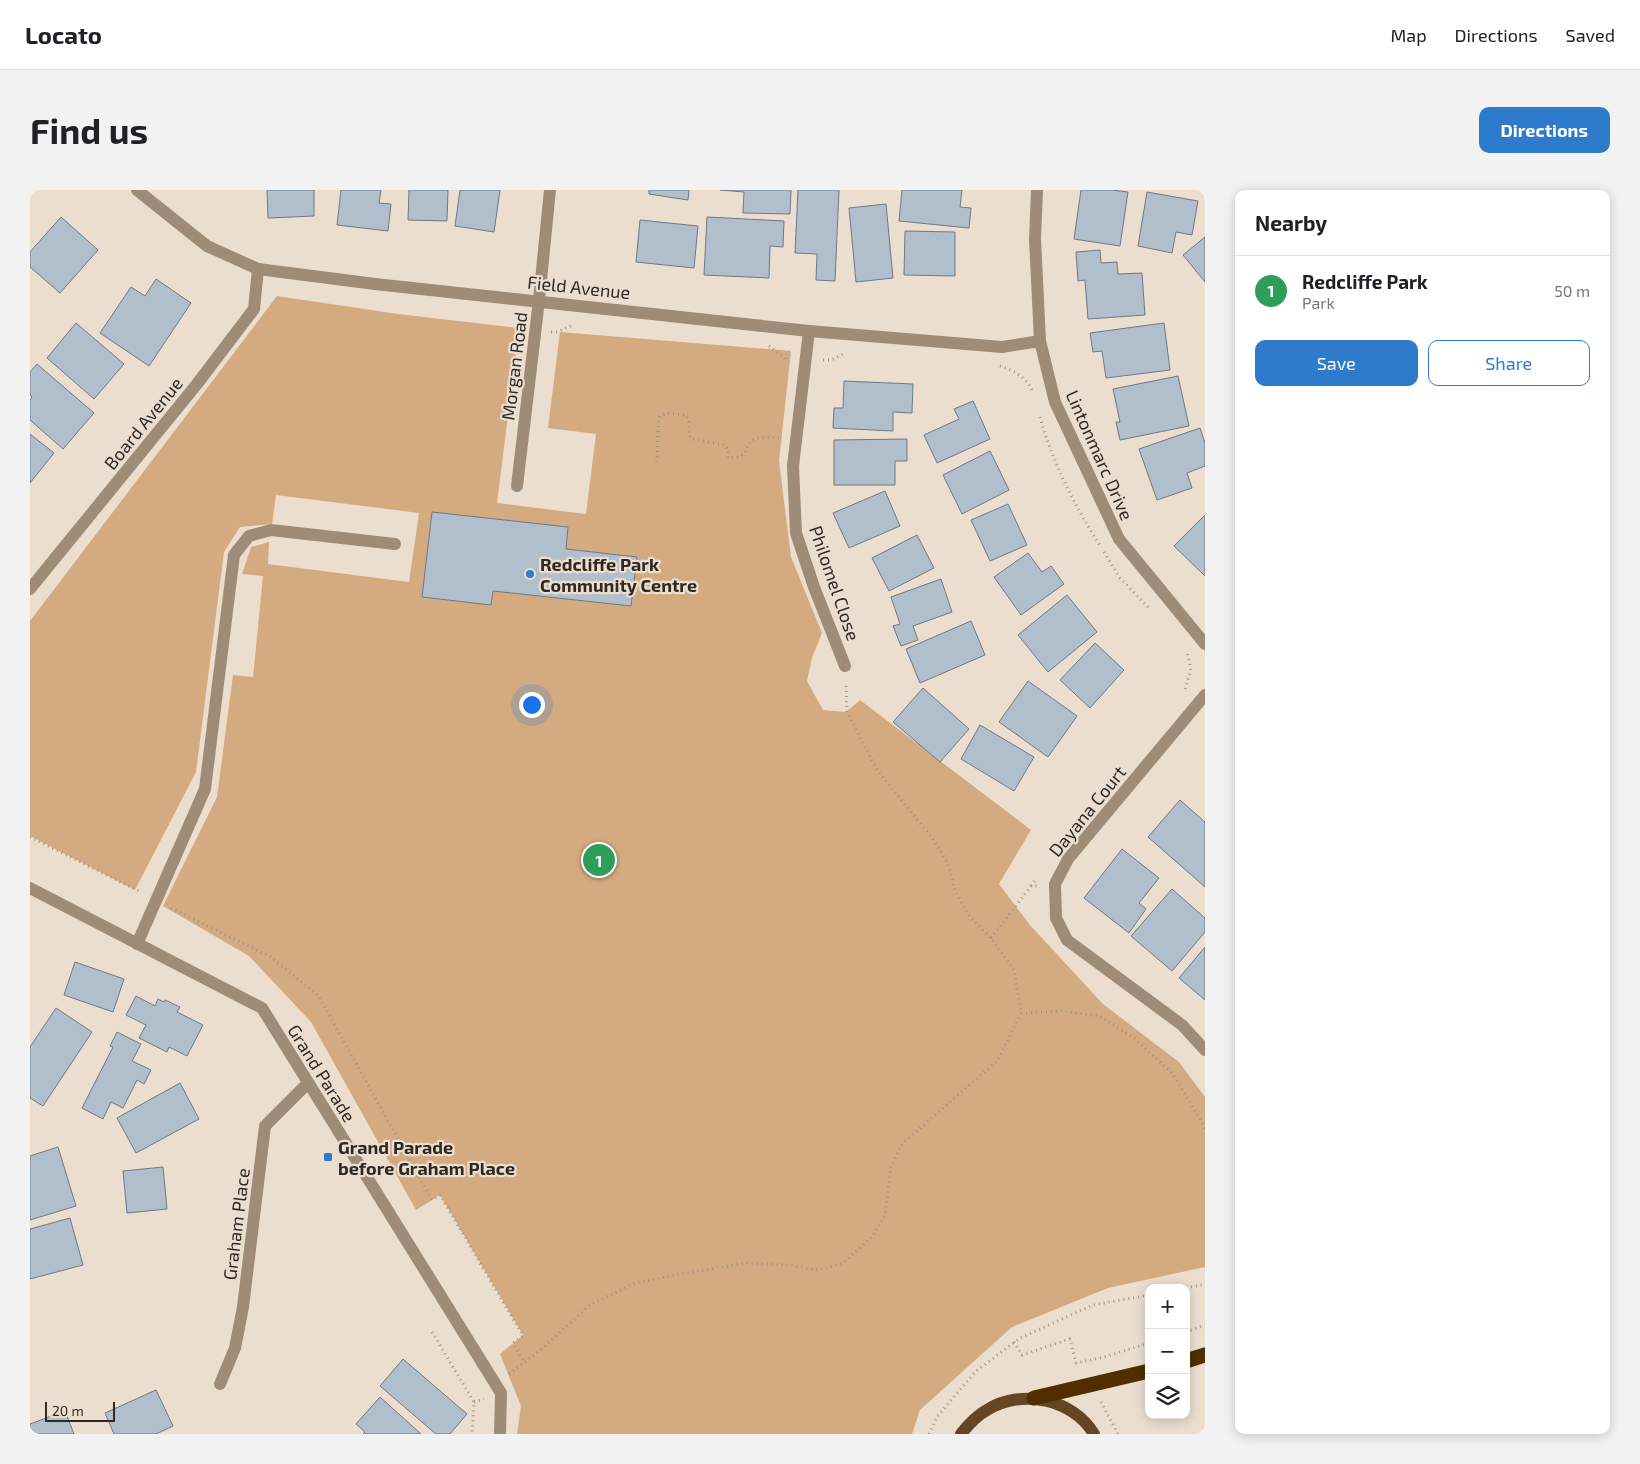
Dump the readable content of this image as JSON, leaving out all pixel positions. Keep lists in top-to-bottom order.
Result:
{
  "streets": {
    "street": [
      "Field Avenue",
      "Morgan Road",
      "Board Avenue",
      "Lintonmarc Drive",
      "Philomel Close",
      "Dayana Court",
      "Grand Parade",
      "Graham Place"
    ]
  },
  "crossings": [
    ["Field Avenue", "Morgan Road"],
    ["Field Avenue", "Board Avenue"],
    ["Field Avenue", "Lintonmarc Drive"],
    ["Field Avenue", "Philomel Close"],
    ["Grand Parade", "Graham Place"]
  ],
  "places": {
    "other": ["Redcliffe Park Community Centre"],
    "transit": ["Grand Parade before Graham Place"]
  },
  "scale_bar": "20 m",
  "page": {
    "header": "Locato",
    "nav": ["Map", "Directions", "Saved"],
    "buttons": [
      "Directions",
      ["Save", "Share"]
    ],
    "title": "Find us",
    "heading": "Nearby",
    "list": [
      {
        "mark": "1",
        "name": "Redcliffe Park",
        "note": "Park",
        "value": "50 m"
      }
    ],
    "pins": "1",
    "map_buttons": ["+", "−"],
    "scale": "20 m"
  }
}
